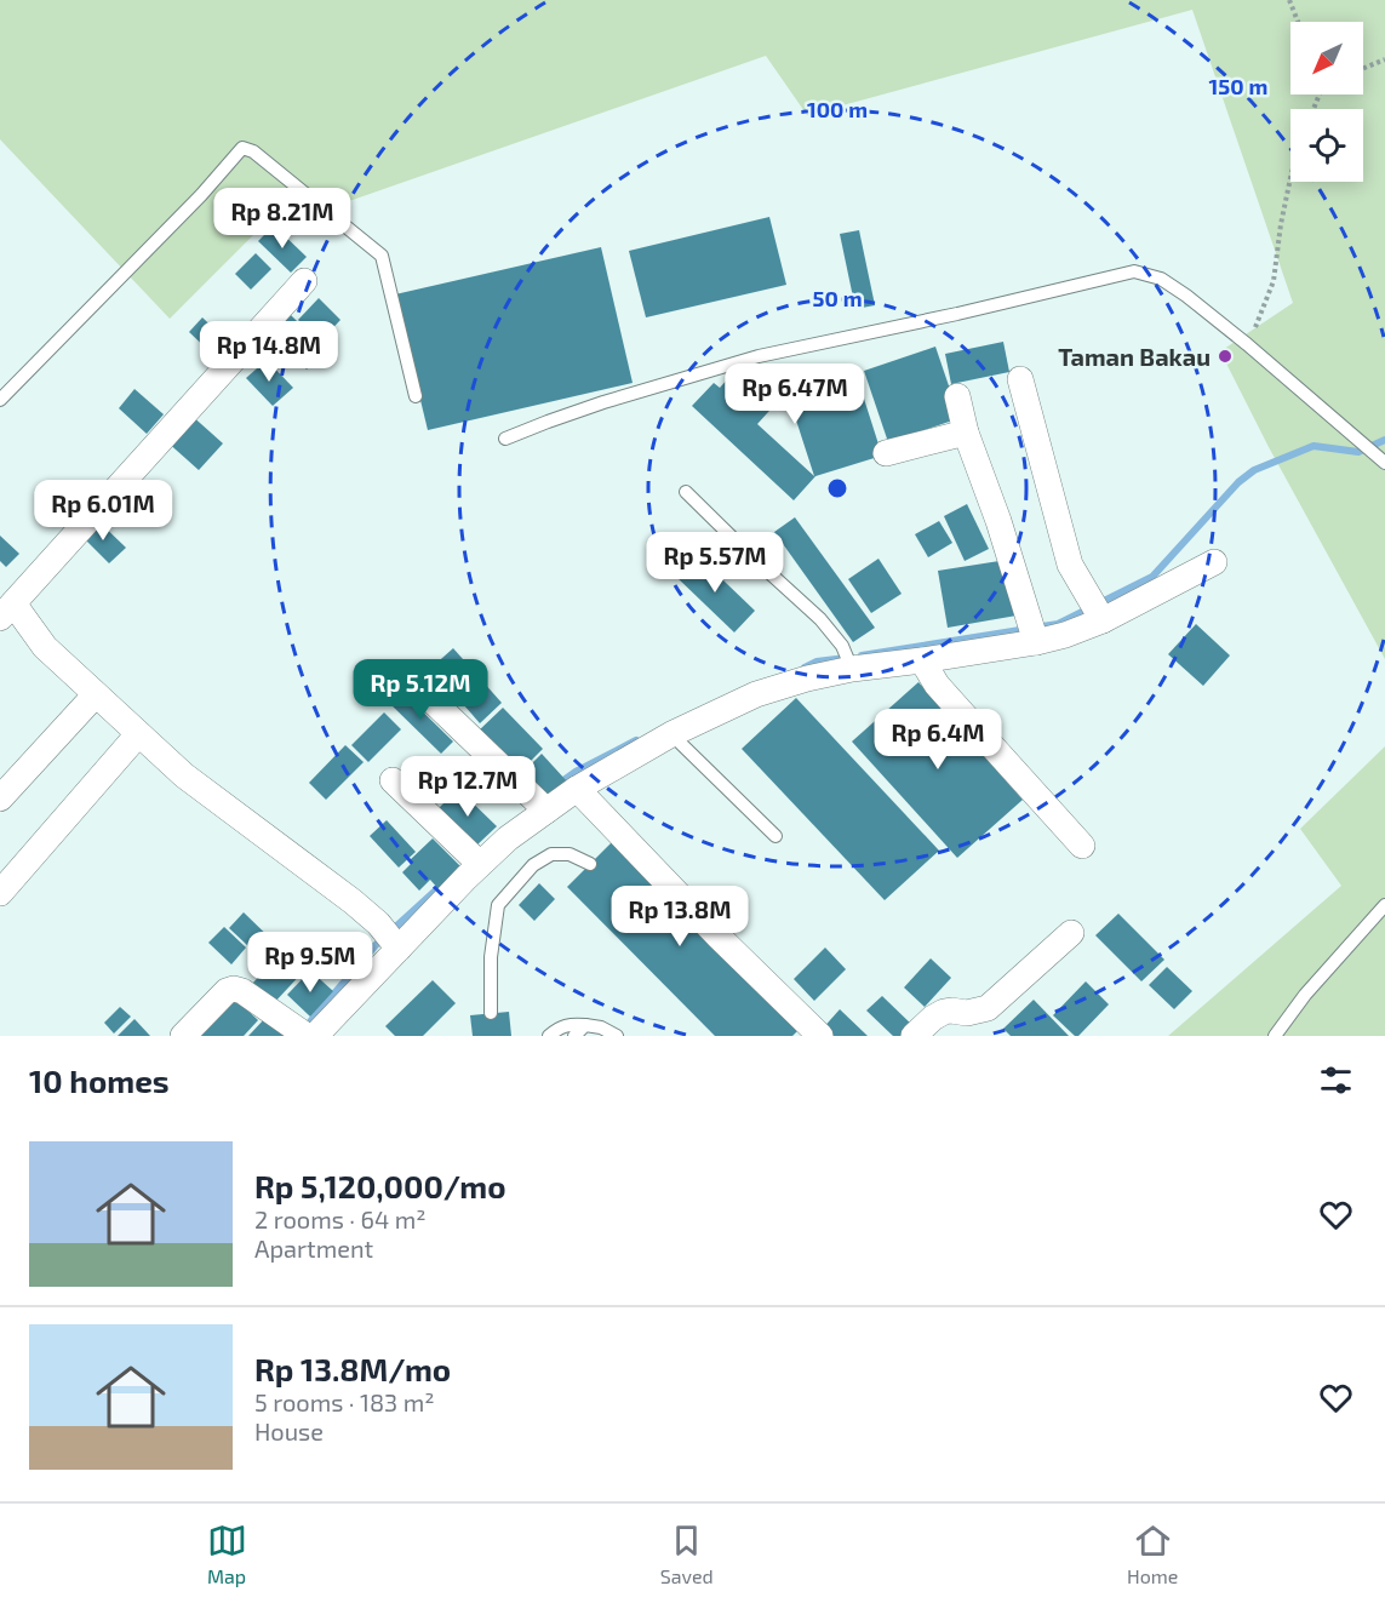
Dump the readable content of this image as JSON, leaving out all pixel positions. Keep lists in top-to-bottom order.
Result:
{
  "places": ["Taman Bakau"],
  "north": "bottom left",
  "page": {
    "price": [
      "Rp 8.21M",
      "Rp 14.8M",
      "Rp 6.47M",
      "Rp 6.01M",
      "Rp 5.57M",
      "Rp 5.12M",
      "Rp 6.4M",
      "Rp 12.7M",
      "Rp 13.8M",
      "Rp 9.5M"
    ],
    "heading": "10 homes",
    "list": [
      {
        "name": "Rp 5,120,000/mo",
        "note": "2 rooms · 64 m² · Apartment"
      },
      {
        "name": "Rp 13.8M/mo",
        "note": "5 rooms · 183 m² · House"
      }
    ],
    "tabs": ["Map", "Saved", "Home"]
  },
  "rings": ["150 m", "100 m", "50 m"]
}
